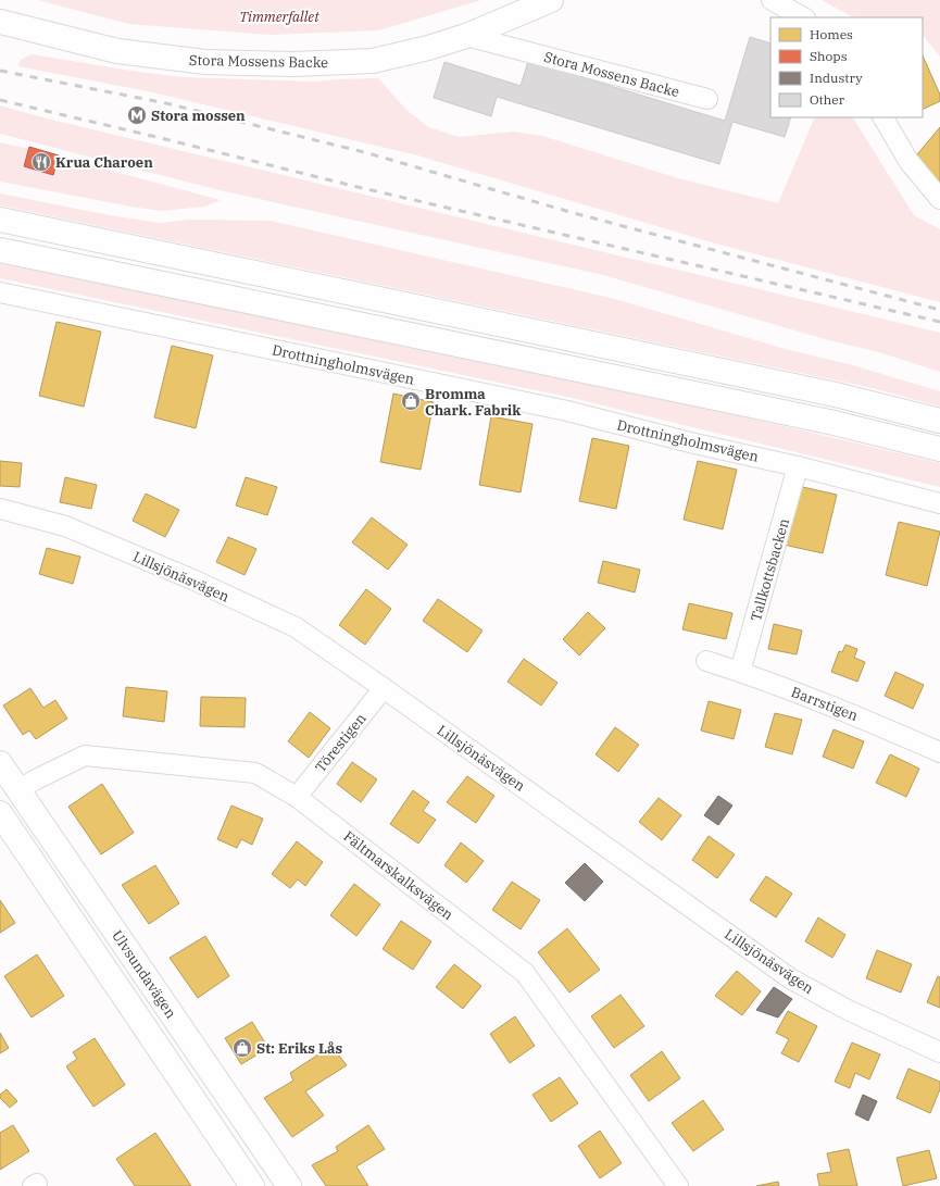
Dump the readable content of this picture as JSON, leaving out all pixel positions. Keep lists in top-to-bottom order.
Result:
{
  "streets": {
    "main road": ["Stora Mossens Backe", "Ulvsundavägen"],
    "street": [
      "Drottningholmsvägen",
      "Tallkottsbacken",
      "Lillsjönäsvägen",
      "Barrstigen",
      "Törestigen",
      "Fältmarskalksvägen"
    ]
  },
  "crossings": [
    ["Drottningholmsvägen", "Tallkottsbacken"],
    ["Tallkottsbacken", "Barrstigen"],
    ["Lillsjönäsvägen", "Törestigen"],
    ["Törestigen", "Fältmarskalksvägen"],
    ["Fältmarskalksvägen", "Ulvsundavägen"]
  ],
  "parks": ["Timmerfallet"],
  "places": {
    "metro station": ["Stora mossen"],
    "restaurant": ["Krua Charoen"],
    "shop": ["Bromma Chark. Fabrik", "St: Eriks Lås"]
  },
  "legend": [
    "Homes",
    "Shops",
    "Industry",
    "Other"
  ]
}
